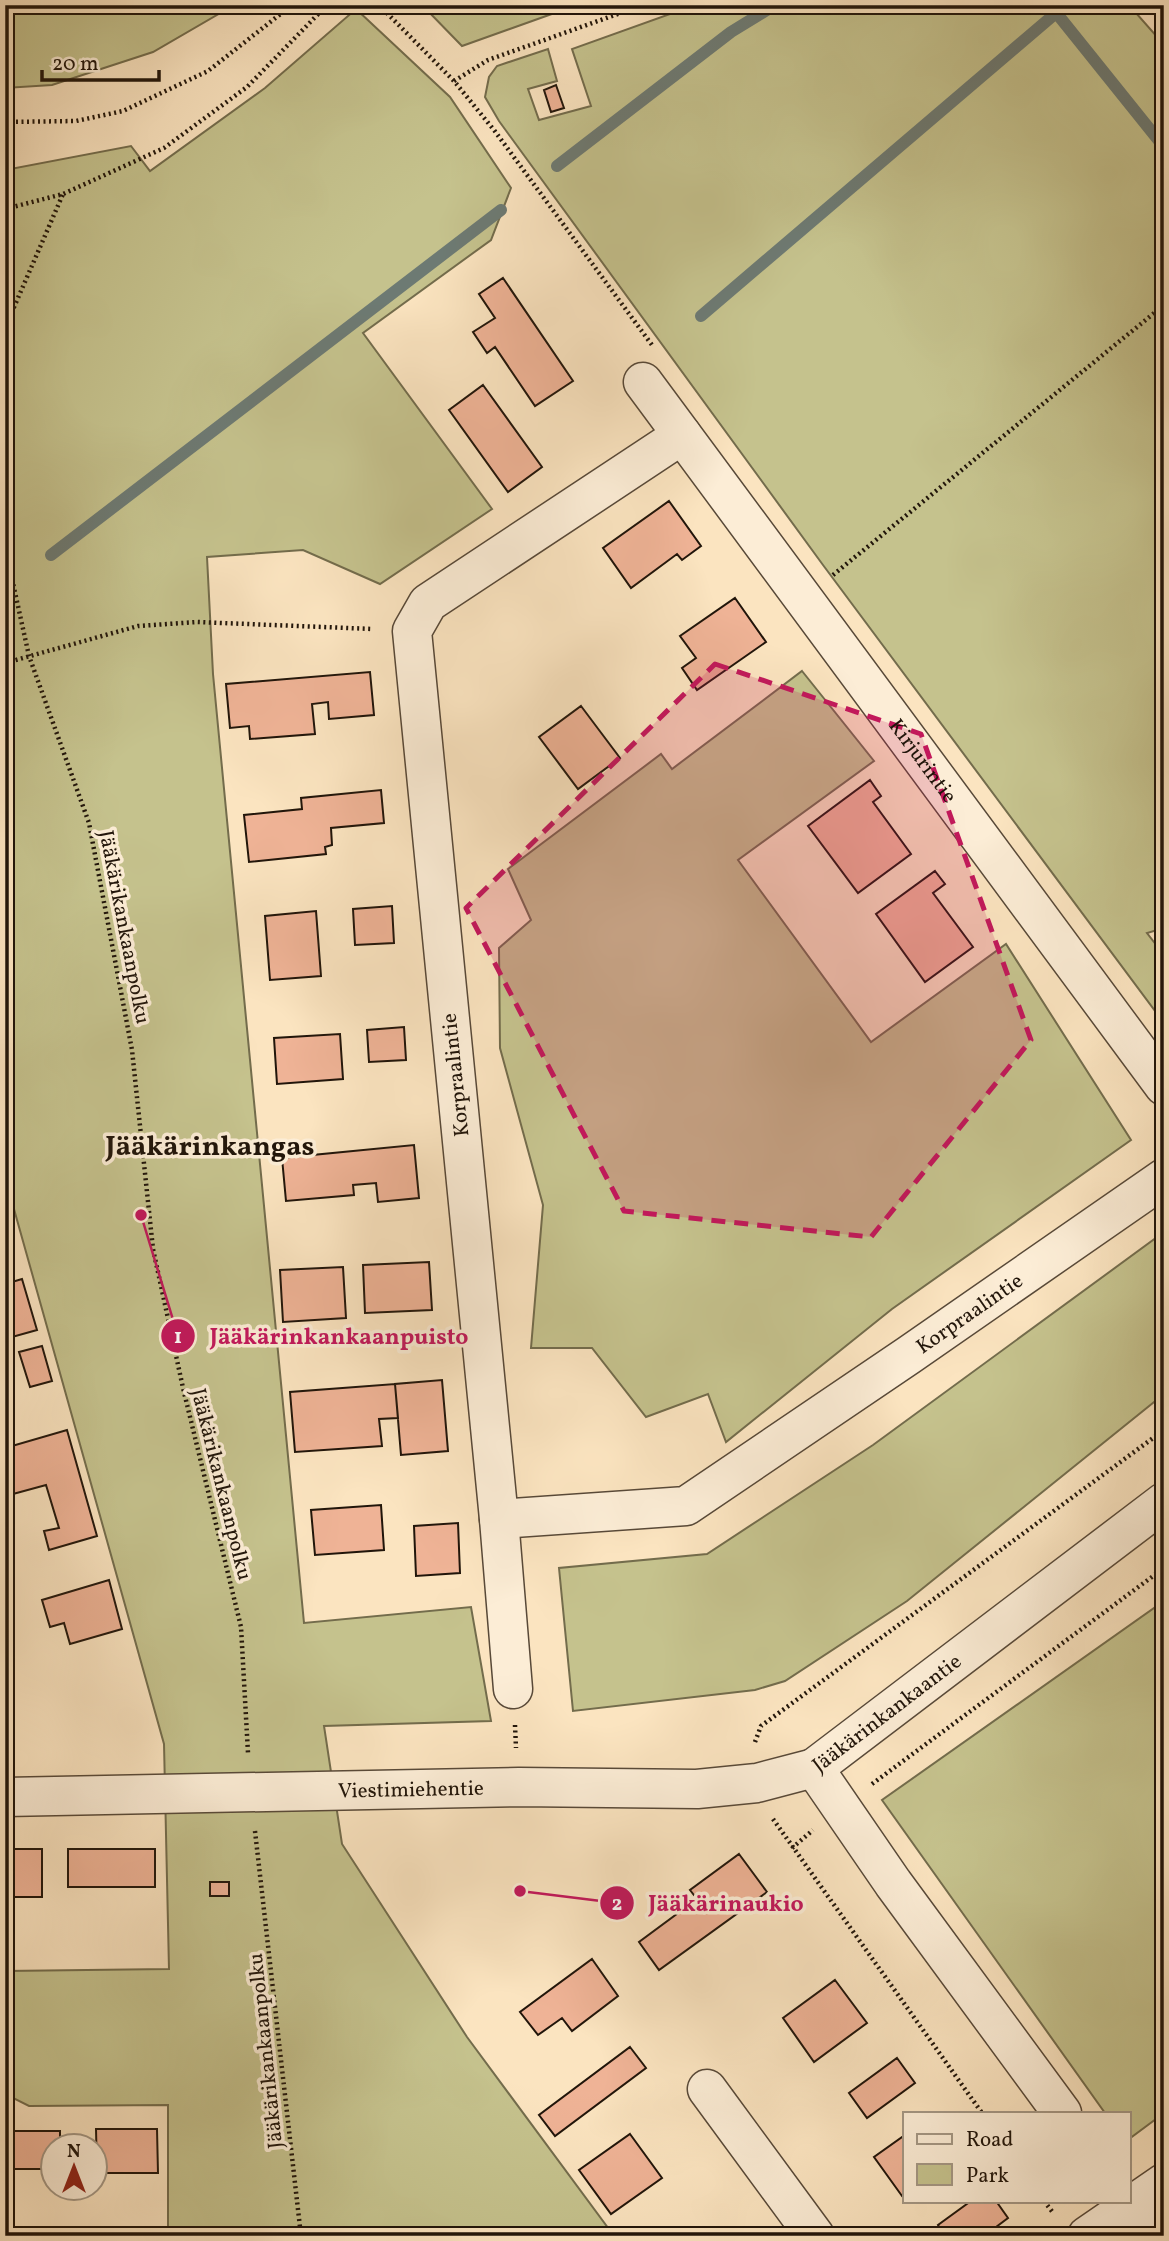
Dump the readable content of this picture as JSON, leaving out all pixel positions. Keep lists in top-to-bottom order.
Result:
{
  "streets": {
    "street": [
      "Kirjurintie",
      "Korpraalintie",
      "Jääkärinkankaantie",
      "Viestimiehentie"
    ],
    "path": ["Jääkärikankaanpolku"]
  },
  "crossings": [
    ["Jääkärikankaanpolku", "Viestimiehentie"],
    ["Jääkärinkankaantie", "Viestimiehentie"]
  ],
  "districts": ["Jääkärinkangas"],
  "places": ["Jääkärinkankaanpuisto", "Jääkärinaukio"],
  "legend": ["Road", "Park"],
  "scale_bar": "20 m",
  "north": "top"
}
